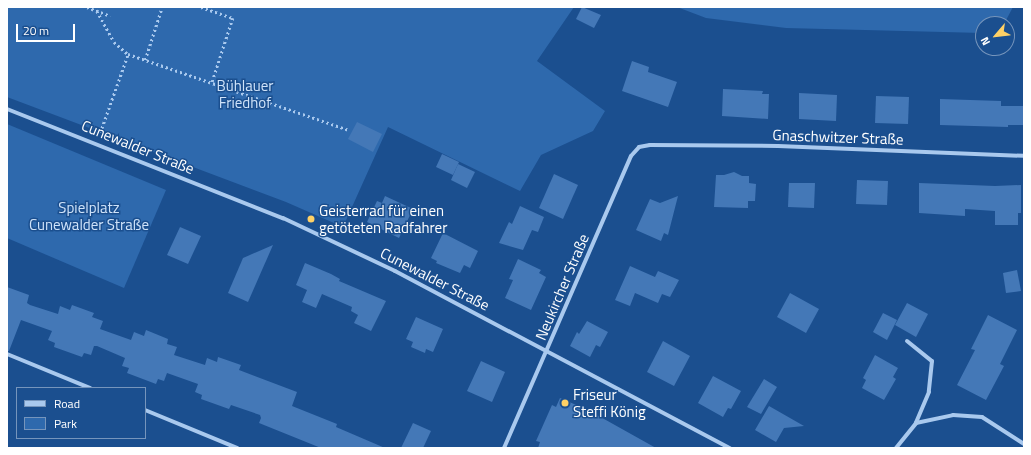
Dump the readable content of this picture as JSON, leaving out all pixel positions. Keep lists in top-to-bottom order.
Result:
{
  "streets": {
    "street": ["Gnaschwitzer Straße", "Cunewalder Straße", "Neukircher Straße"]
  },
  "crossings": [
    ["Gnaschwitzer Straße", "Neukircher Straße"],
    ["Cunewalder Straße", "Neukircher Straße"]
  ],
  "parks": ["Bühlauer Friedhof", "Spielplatz Cunewalder Straße"],
  "places": ["Geisterrad für einen getöteten Radfahrer", "Friseur Steffi König"],
  "legend": ["Road", "Park"],
  "scale_bar": "20 m",
  "north": "bottom left"
}
